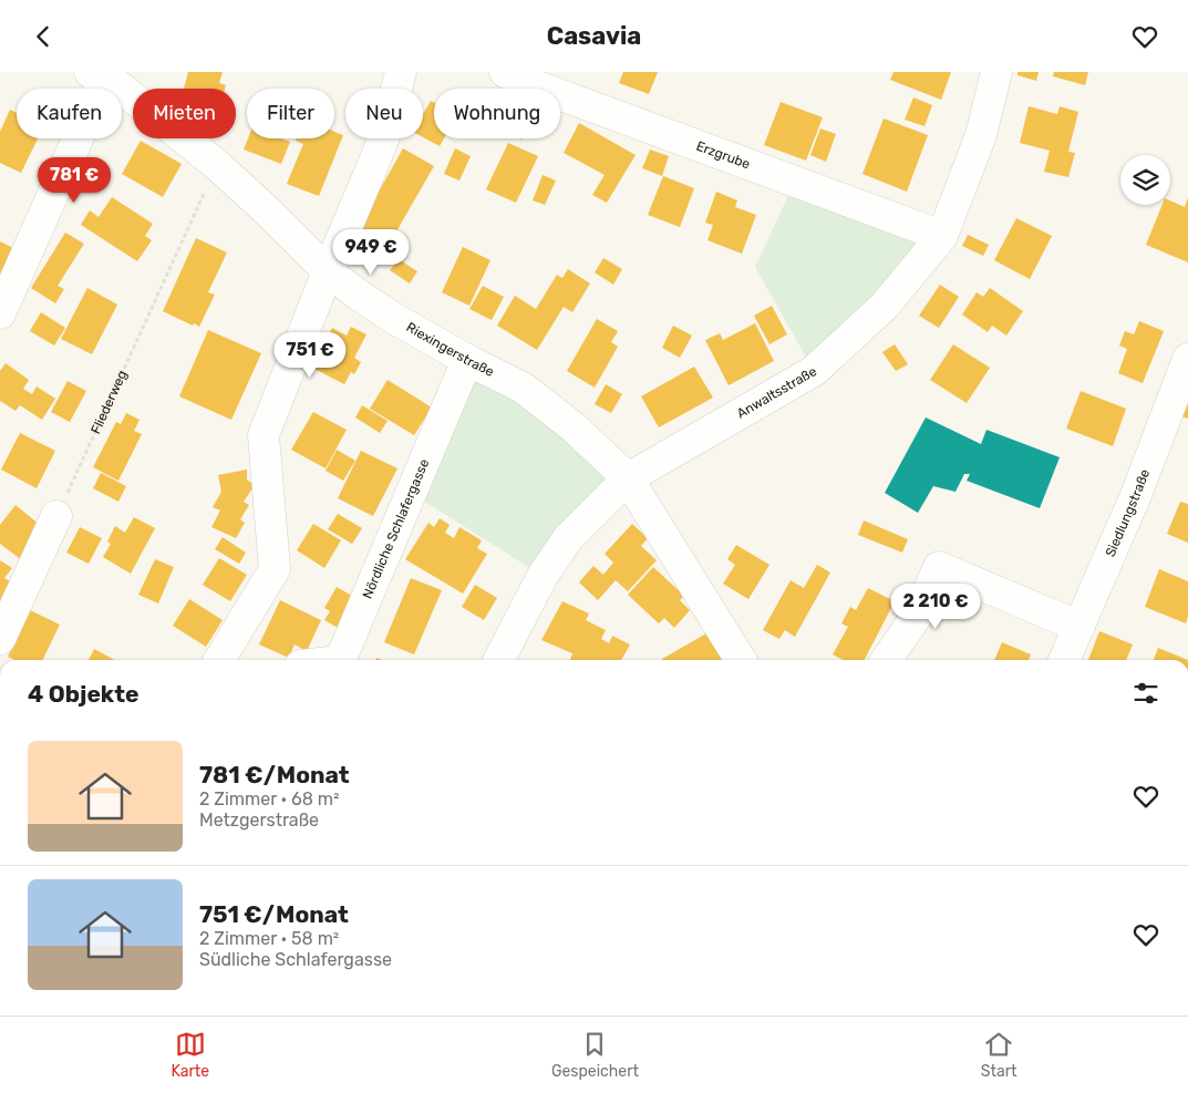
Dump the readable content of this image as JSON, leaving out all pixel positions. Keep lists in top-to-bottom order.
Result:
{
  "streets": {
    "street": [
      "Erzgrube",
      "Riexingerstraße",
      "Anwaltsstraße",
      "Siedlungstraße",
      "Nördliche Schlafergasse"
    ],
    "path": ["Fliederweg"]
  },
  "crossings": [
    ["Erzgrube", "Anwaltsstraße"],
    ["Riexingerstraße", "Anwaltsstraße"],
    ["Riexingerstraße", "Fliederweg"],
    ["Riexingerstraße", "Nördliche Schlafergasse"]
  ],
  "page": {
    "header": "Casavia",
    "chip": [
      "Kaufen",
      "Mieten",
      "Filter",
      "Neu",
      "Wohnung"
    ],
    "price": [
      "781 €",
      "949 €",
      "751 €",
      "2 210 €"
    ],
    "heading": "4 Objekte",
    "list": [
      {
        "name": "781 €/Monat",
        "note": "2 Zimmer · 68 m² · Metzgerstraße"
      },
      {
        "name": "751 €/Monat",
        "note": "2 Zimmer · 58 m² · Südliche Schlafergasse"
      }
    ],
    "tabs": ["Karte", "Gespeichert", "Start"]
  }
}
